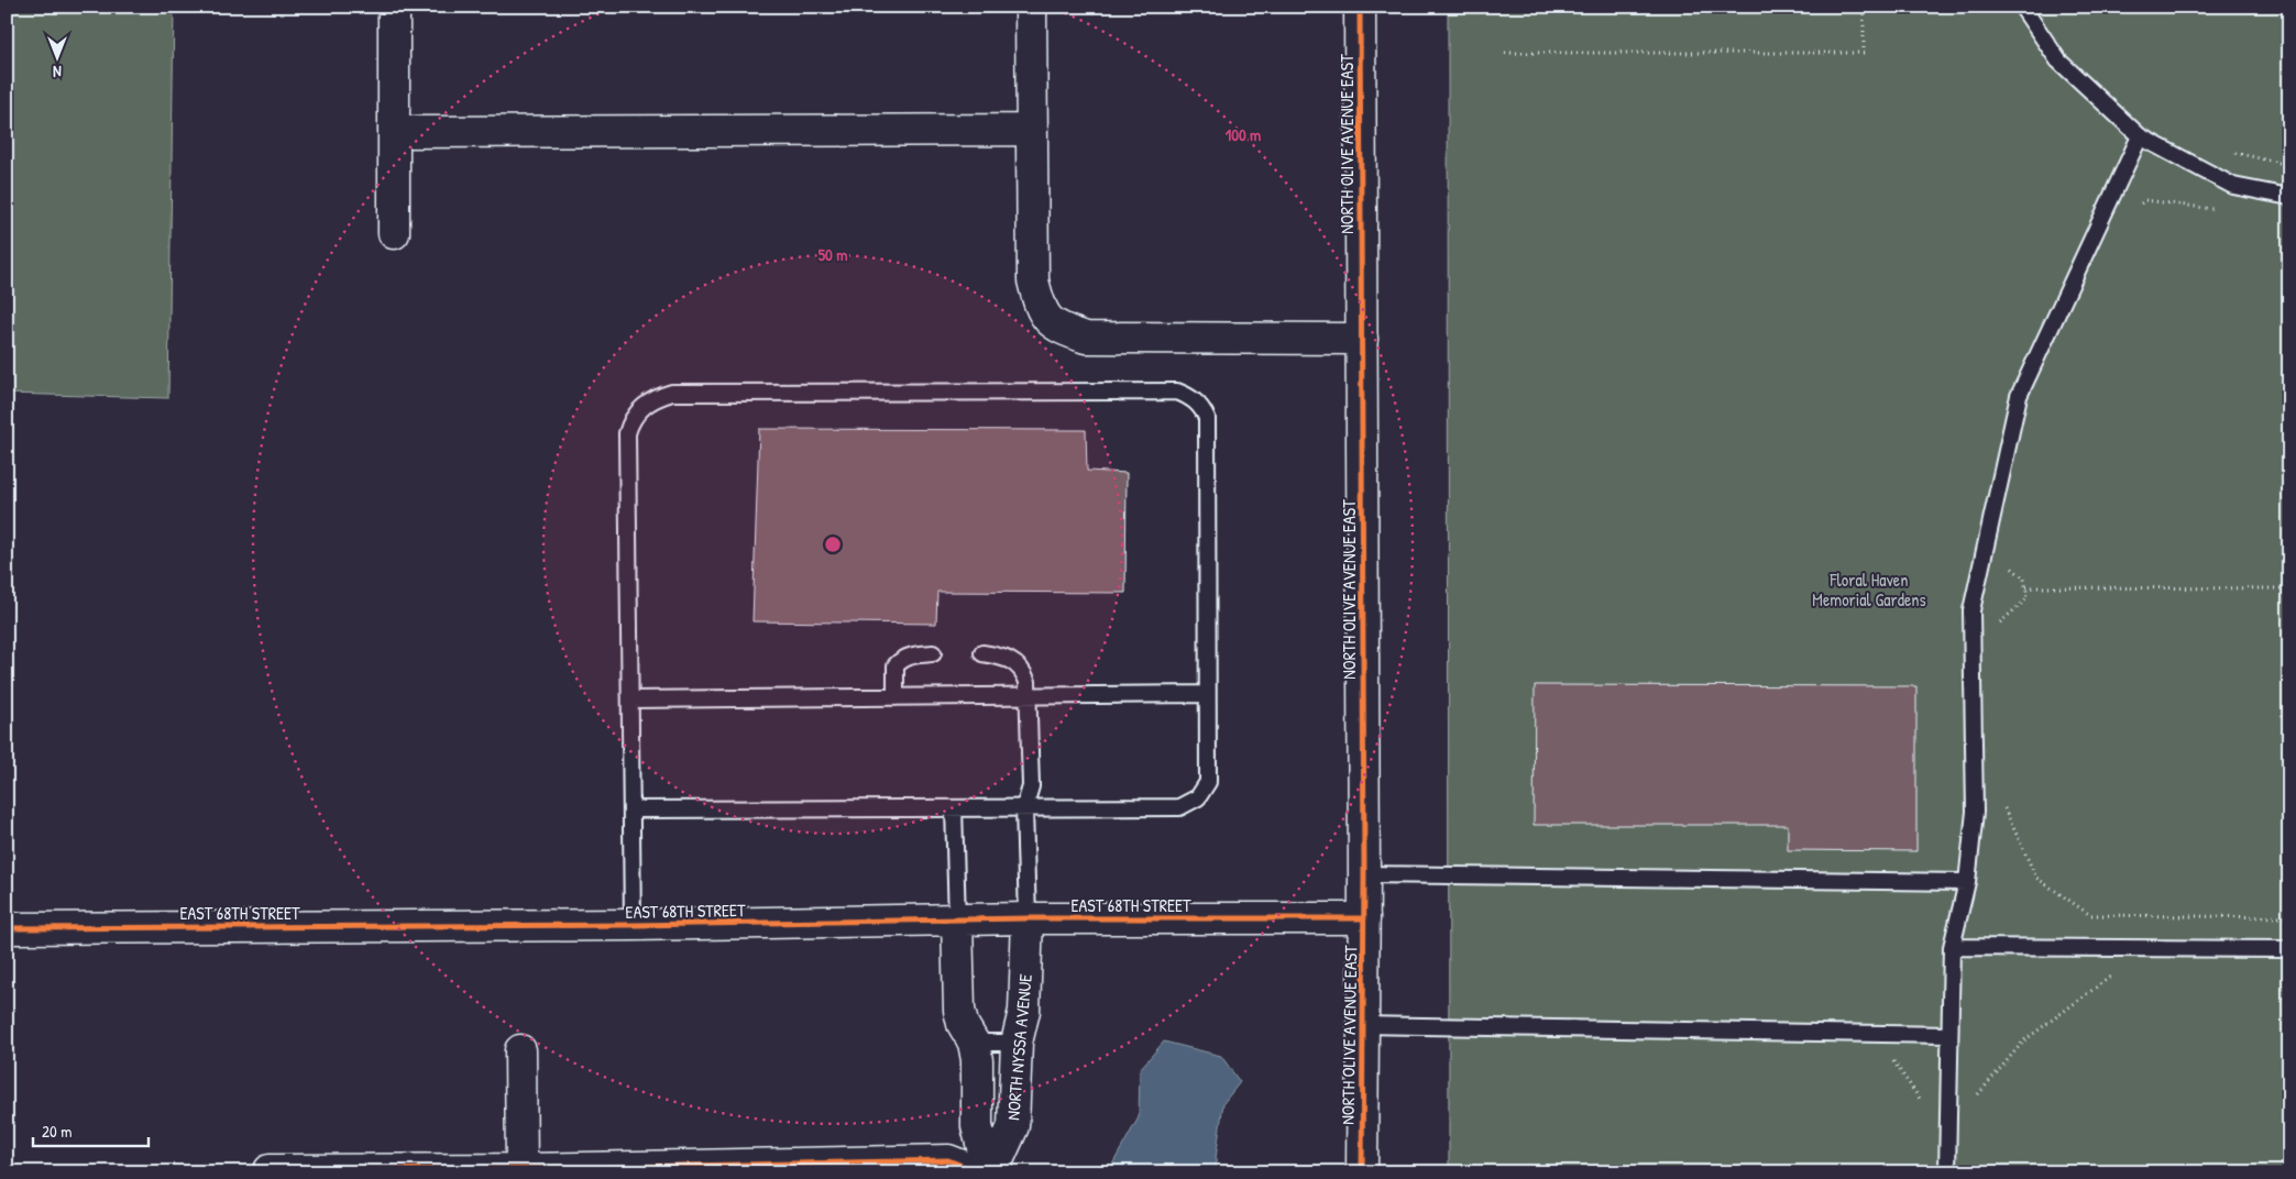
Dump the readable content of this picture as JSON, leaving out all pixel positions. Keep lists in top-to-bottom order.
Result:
{
  "streets": {
    "street": ["NORTH OLIVE AVENUE EAST", "EAST 68TH STREET", "NORTH NYSSA AVENUE"]
  },
  "crossings": [
    ["NORTH OLIVE AVENUE EAST", "EAST 68TH STREET"],
    ["EAST 68TH STREET", "NORTH NYSSA AVENUE"]
  ],
  "parks": ["Floral Haven Memorial Gardens"],
  "scale_bar": "20 m",
  "north": "bottom",
  "rings": ["100 m", "50 m"]
}
